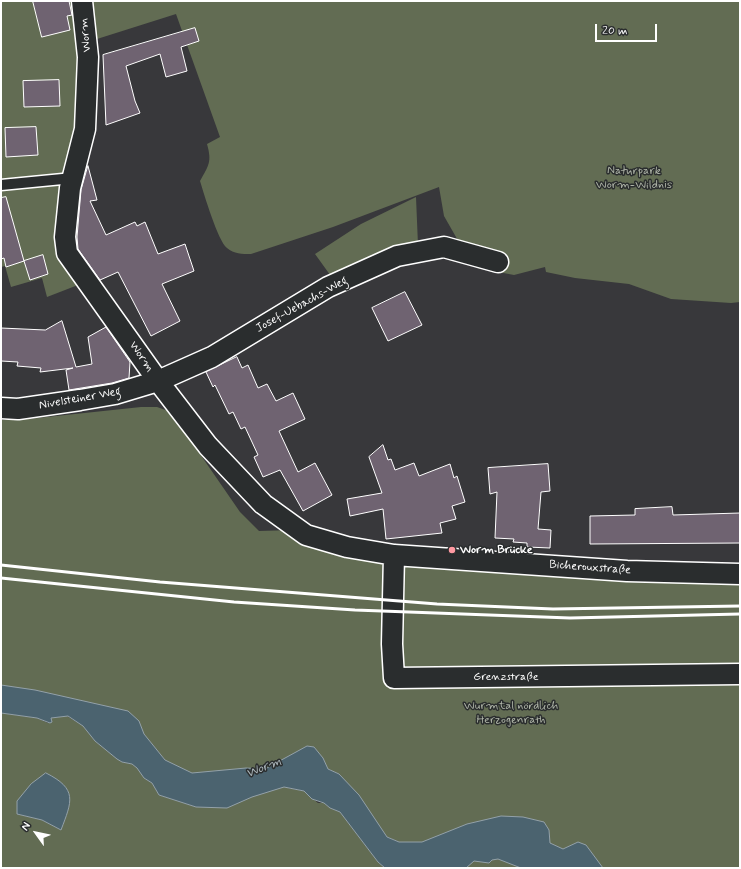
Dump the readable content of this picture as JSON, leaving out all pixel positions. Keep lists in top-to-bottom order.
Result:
{
  "streets": {
    "street": [
      "Worm",
      "Josef-Uebachs-Weg",
      "Nivelsteiner Weg",
      "Bicherouxstraße",
      "Grenzstraße"
    ]
  },
  "crossings": [
    ["Worm", "Josef-Uebachs-Weg"],
    ["Worm", "Nivelsteiner Weg"],
    ["Worm", "Bicherouxstraße"],
    ["Worm", "Grenzstraße"],
    ["Josef-Uebachs-Weg", "Nivelsteiner Weg"]
  ],
  "water": ["Worm"],
  "parks": ["Naturpark Worm-Wildnis", "Wurmtal nördlich Herzogenrath"],
  "places": ["Worm Brücke"],
  "scale_bar": "20 m",
  "north": "top left"
}
